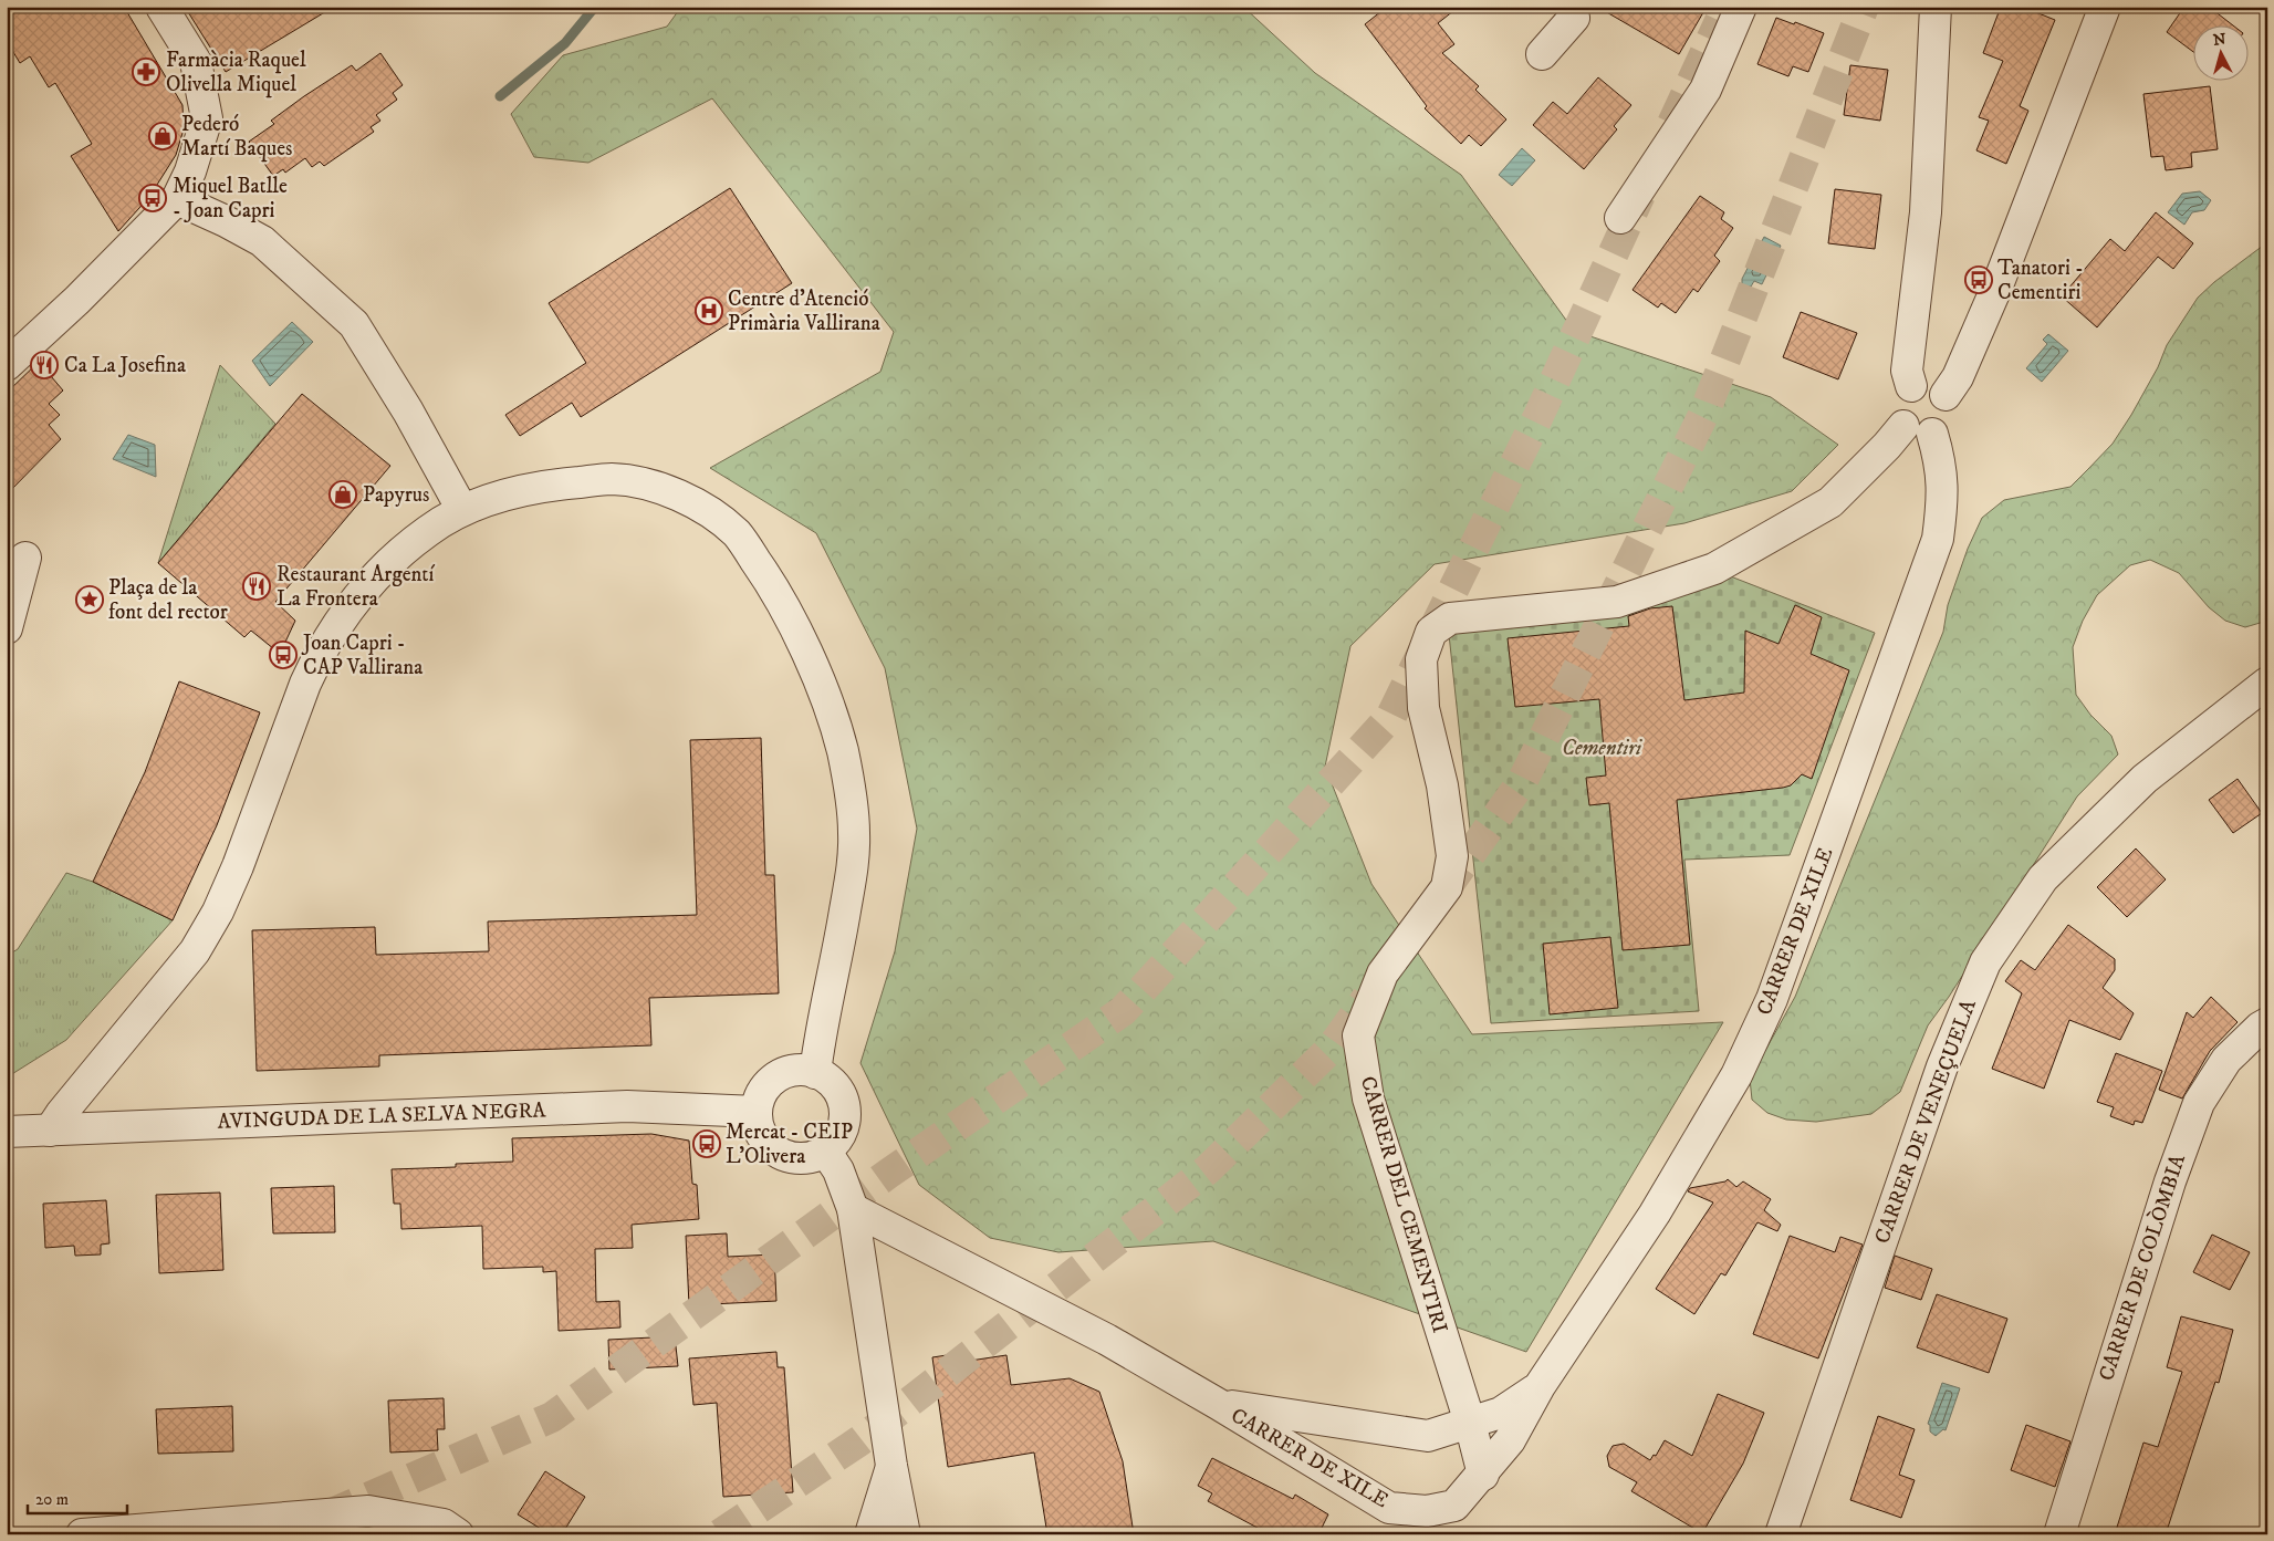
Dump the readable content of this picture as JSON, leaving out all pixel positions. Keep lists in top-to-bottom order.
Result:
{
  "streets": {
    "street": [
      "CARRER DE XILE",
      "AVINGUDA DE LA SELVA NEGRA",
      "CARRER DE VENEÇUELA",
      "CARRER DEL CEMENTIRI",
      "CARRER DE COLÒMBIA"
    ]
  },
  "crossings": [
    ["CARRER DE XILE", "CARRER DEL CEMENTIRI"]
  ],
  "parks": ["Cementiri"],
  "places": {
    "pharmacy": ["Farmàcia Raquel Olivella Miquel"],
    "shop": ["Pederó Martí Baques", "Papyrus"],
    "bus stop": [
      "Miquel Batlle - Joan Capri",
      "Tanatori - Cementiri",
      "Joan Capri - CAP Vallirana",
      "Mercat - CEIP L'Olivera"
    ],
    "hospital": ["Centre d'Atenció Primària Vallirana"],
    "restaurant": ["Ca La Josefina", "Restaurant Argentí La Frontera"],
    "place": ["Plaça de la font del rector"]
  },
  "scale_bar": "20 m",
  "north": "top"
}
